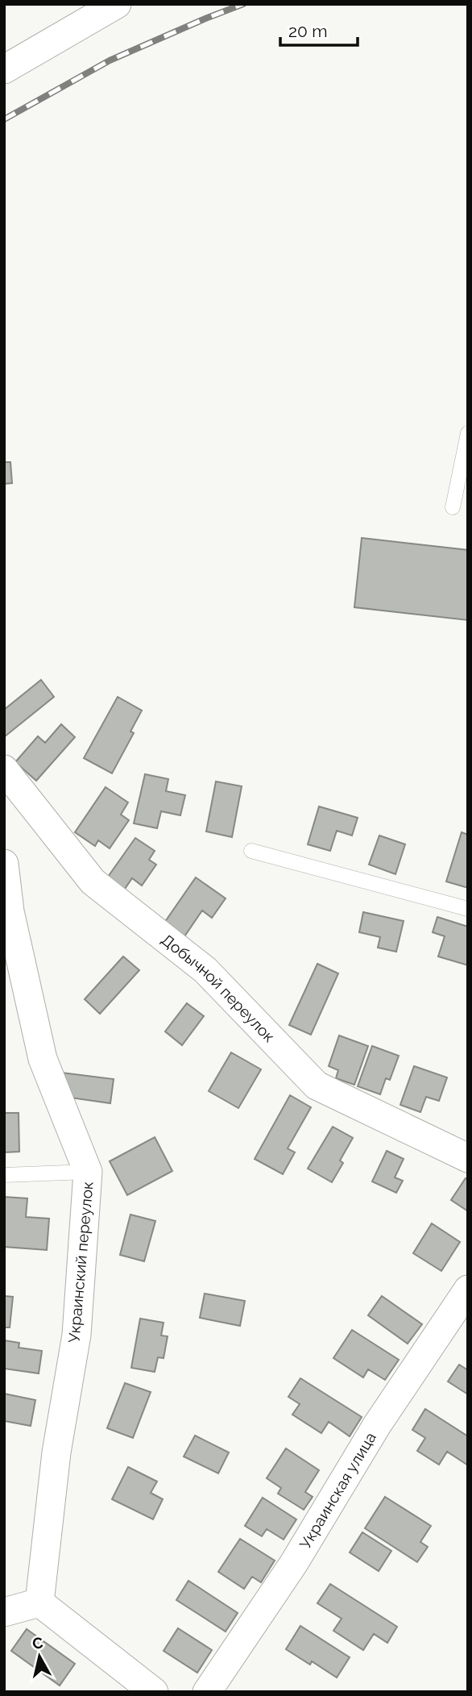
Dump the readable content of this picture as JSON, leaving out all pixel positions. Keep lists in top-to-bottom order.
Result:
{
  "streets": {
    "street": ["Добычной переулок", "Украинский переулок", "Украинская улица"]
  },
  "scale_bar": "20 m",
  "north": "top"
}
